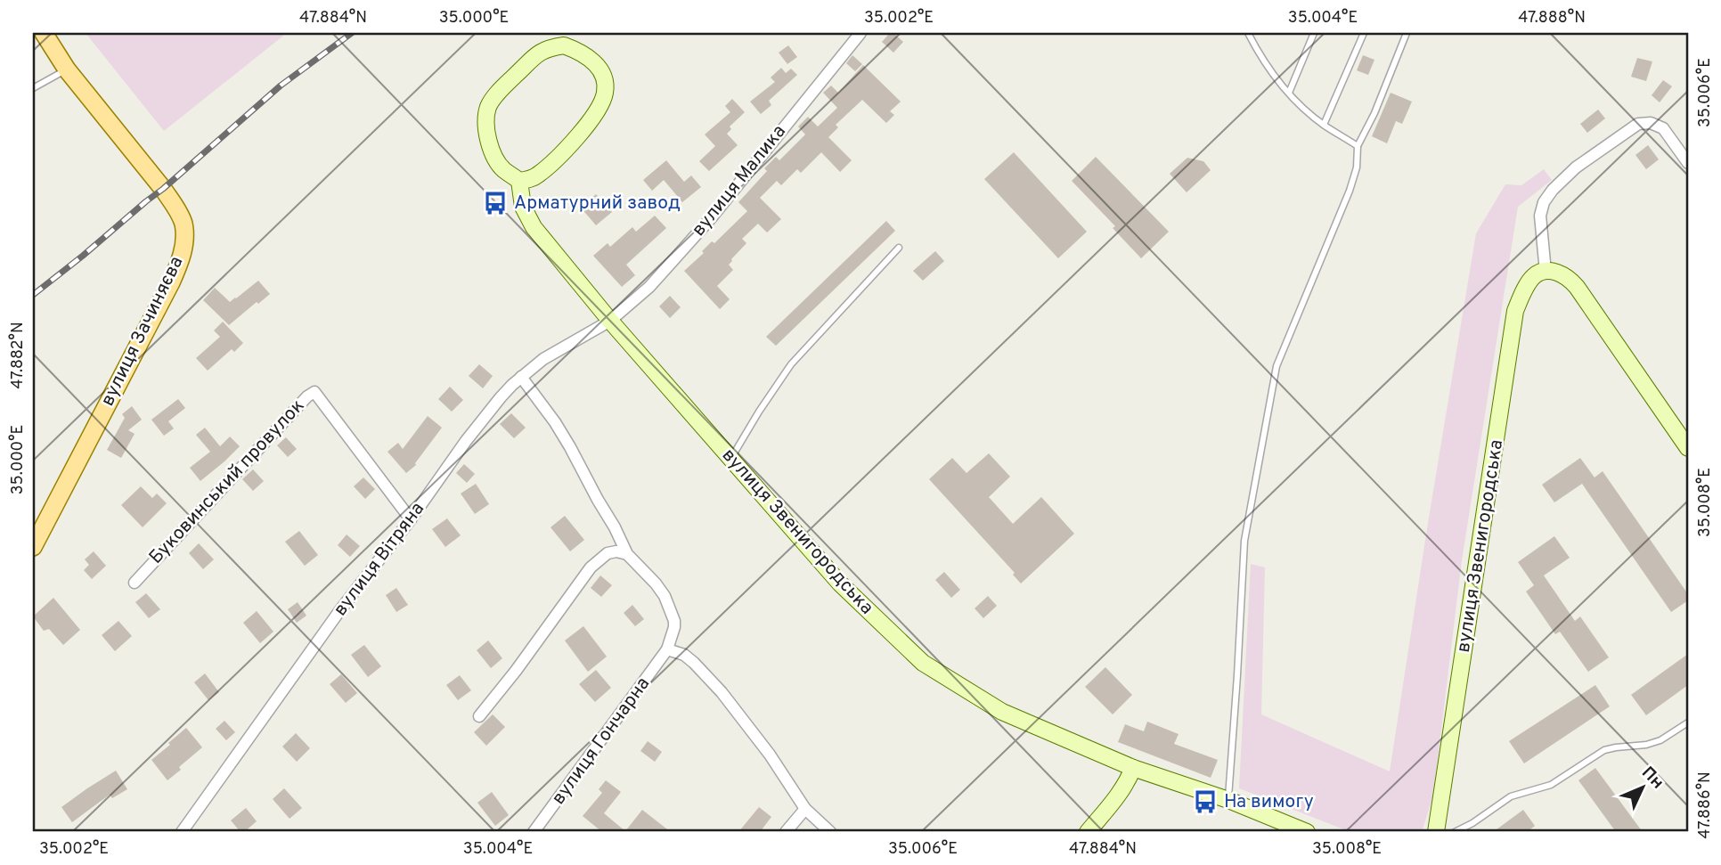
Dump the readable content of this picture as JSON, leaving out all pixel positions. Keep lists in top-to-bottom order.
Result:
{
  "streets": {
    "main road": ["вулиця Зачиняєва"],
    "street": [
      "вулиця Малика",
      "Буковинський провулок",
      "вулиця Звенигородська",
      "вулиця Вітряна",
      "вулиця Гончарна"
    ]
  },
  "crossings": [
    ["вулиця Малика", "вулиця Звенигородська"],
    ["вулиця Малика", "вулиця Вітряна"],
    ["Буковинський провулок", "вулиця Вітряна"],
    ["вулиця Звенигородська", "вулиця Вітряна"]
  ],
  "places": {
    "bus stop": ["Арматурний завод", "На вимогу"]
  },
  "north": "top right",
  "coordinates": [
    "47.884°N",
    "35.000°E",
    "35.002°E",
    "35.004°E",
    "47.888°N",
    "35.006°E",
    "47.882°N",
    "35.008°E",
    "47.886°N"
  ]
}
